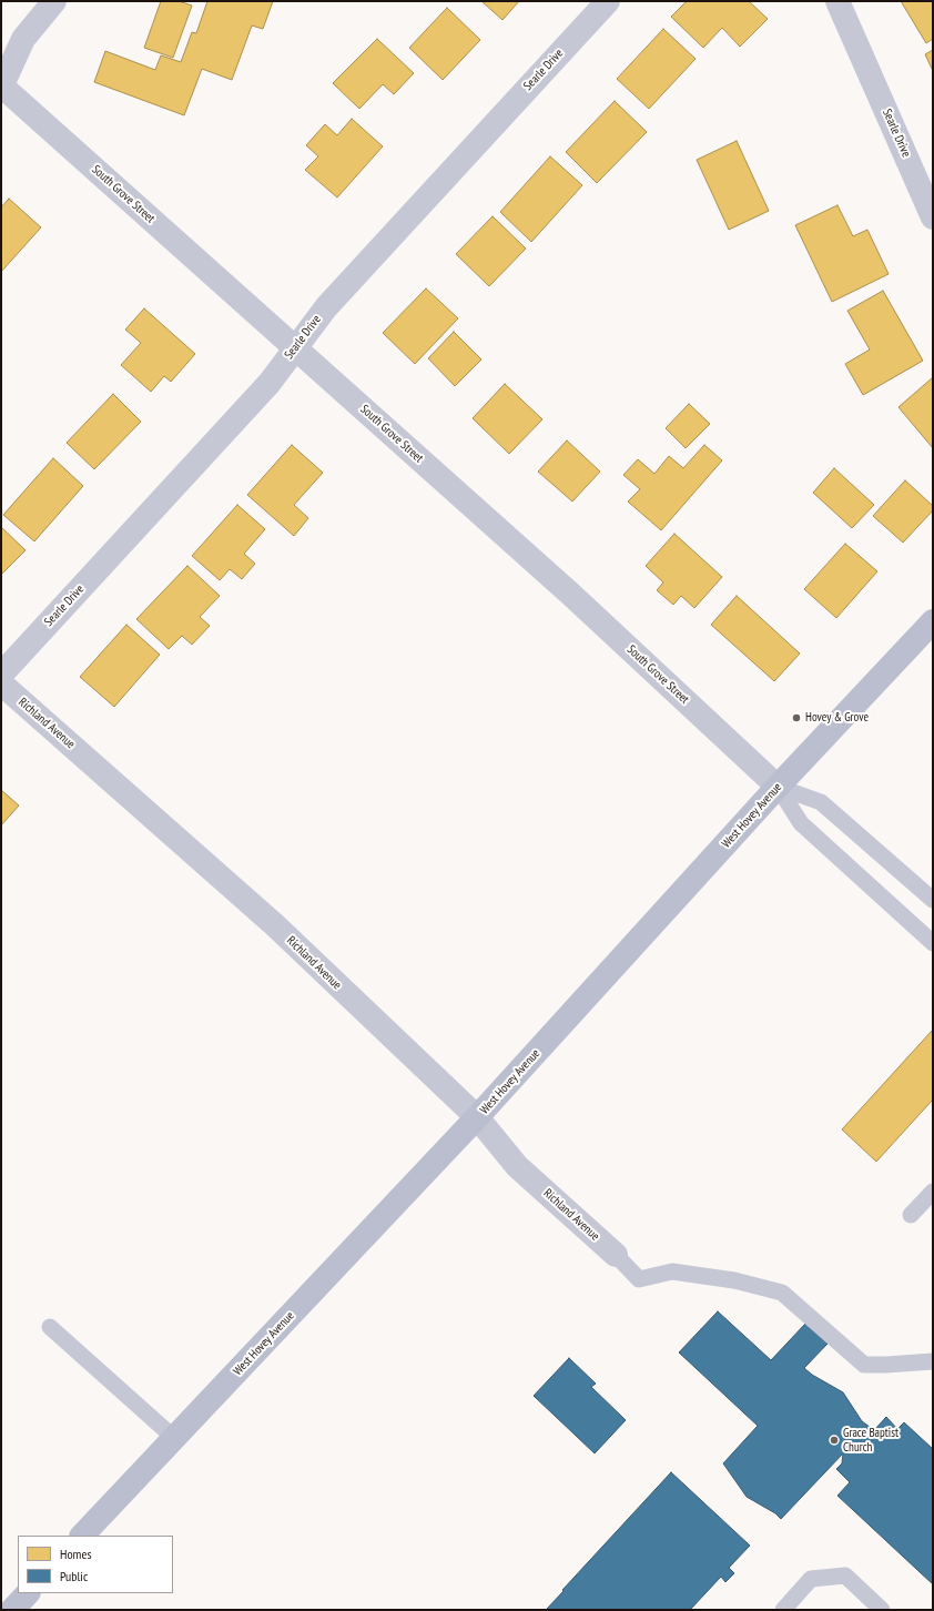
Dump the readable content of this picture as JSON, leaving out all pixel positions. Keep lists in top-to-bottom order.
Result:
{
  "streets": {
    "main road": ["West Hovey Avenue"],
    "street": ["Searle Drive", "South Grove Street", "Richland Avenue"]
  },
  "crossings": [
    ["Searle Drive", "South Grove Street"],
    ["South Grove Street", "West Hovey Avenue"],
    ["Richland Avenue", "West Hovey Avenue"]
  ],
  "places": ["Hovey & Grove", "Grace Baptist Church"],
  "legend": ["Homes", "Public"]
}
